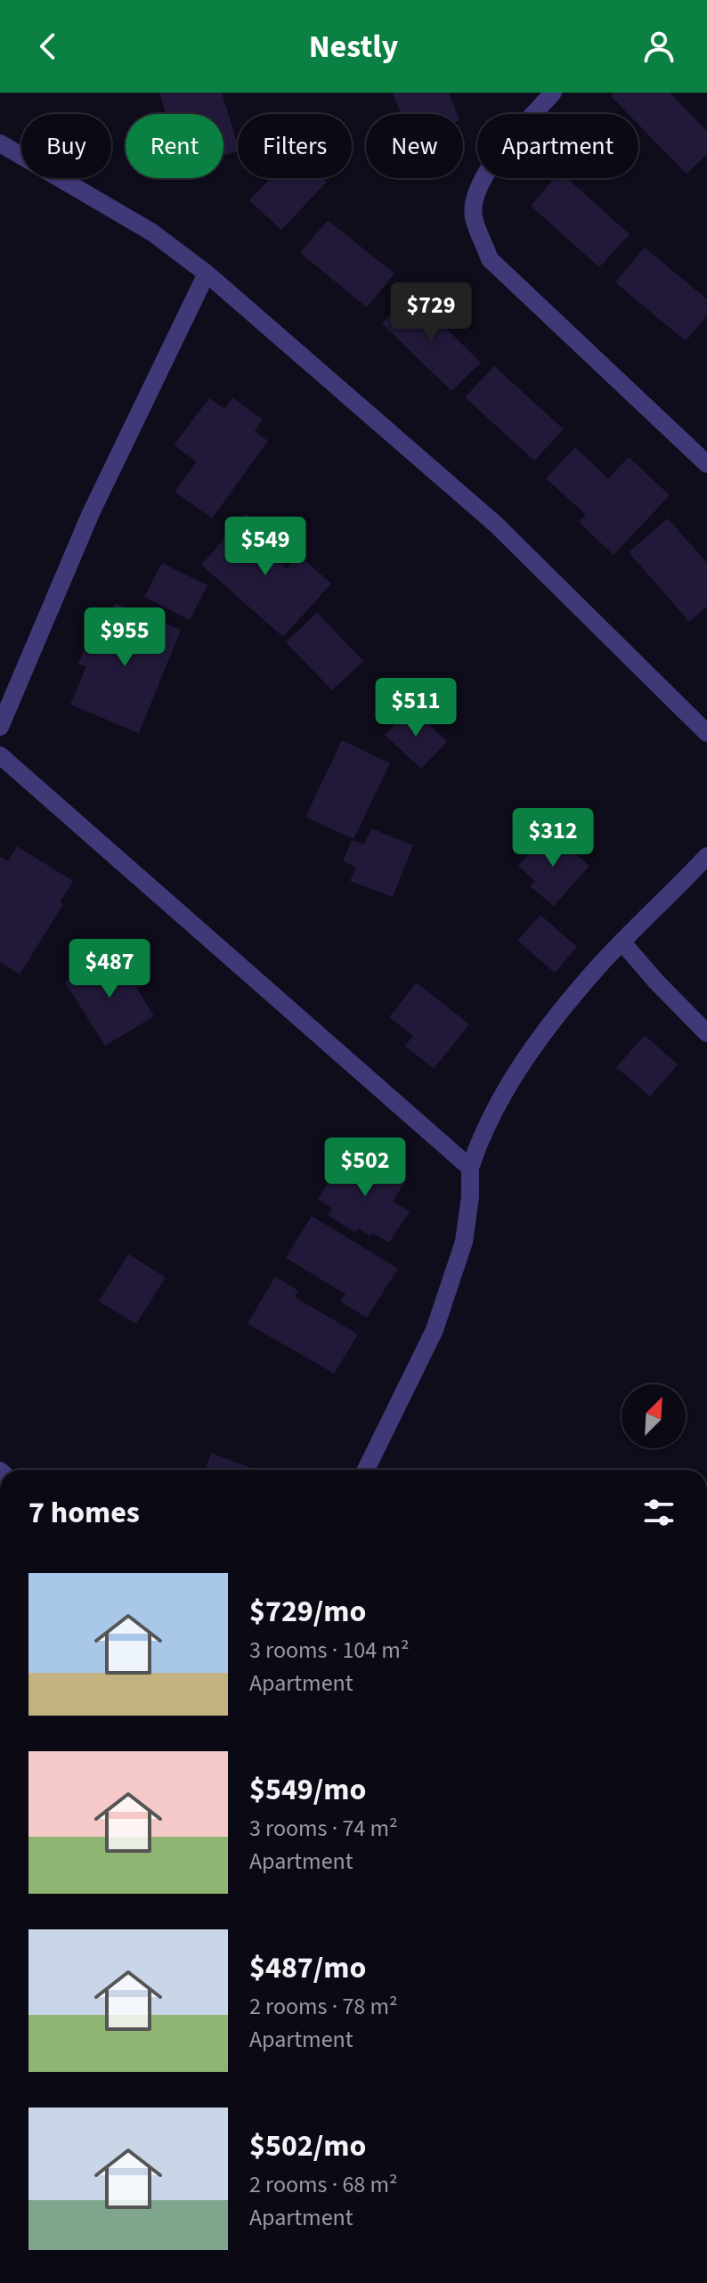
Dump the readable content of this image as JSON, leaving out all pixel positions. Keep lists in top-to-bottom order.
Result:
{
  "north": "top right",
  "page": {
    "header": "Nestly",
    "chip": [
      "Buy",
      "Rent",
      "Filters",
      "New",
      "Apartment"
    ],
    "price": [
      "$729",
      "$549",
      "$955",
      "$511",
      "$312",
      "$487",
      "$502"
    ],
    "heading": "7 homes",
    "list": [
      {
        "name": "$729/mo",
        "note": "3 rooms · 104 m² · Apartment"
      },
      {
        "name": "$549/mo",
        "note": "3 rooms · 74 m² · Apartment"
      },
      {
        "name": "$487/mo",
        "note": "2 rooms · 78 m² · Apartment"
      },
      {
        "name": "$502/mo",
        "note": "2 rooms · 68 m² · Apartment"
      }
    ]
  }
}
